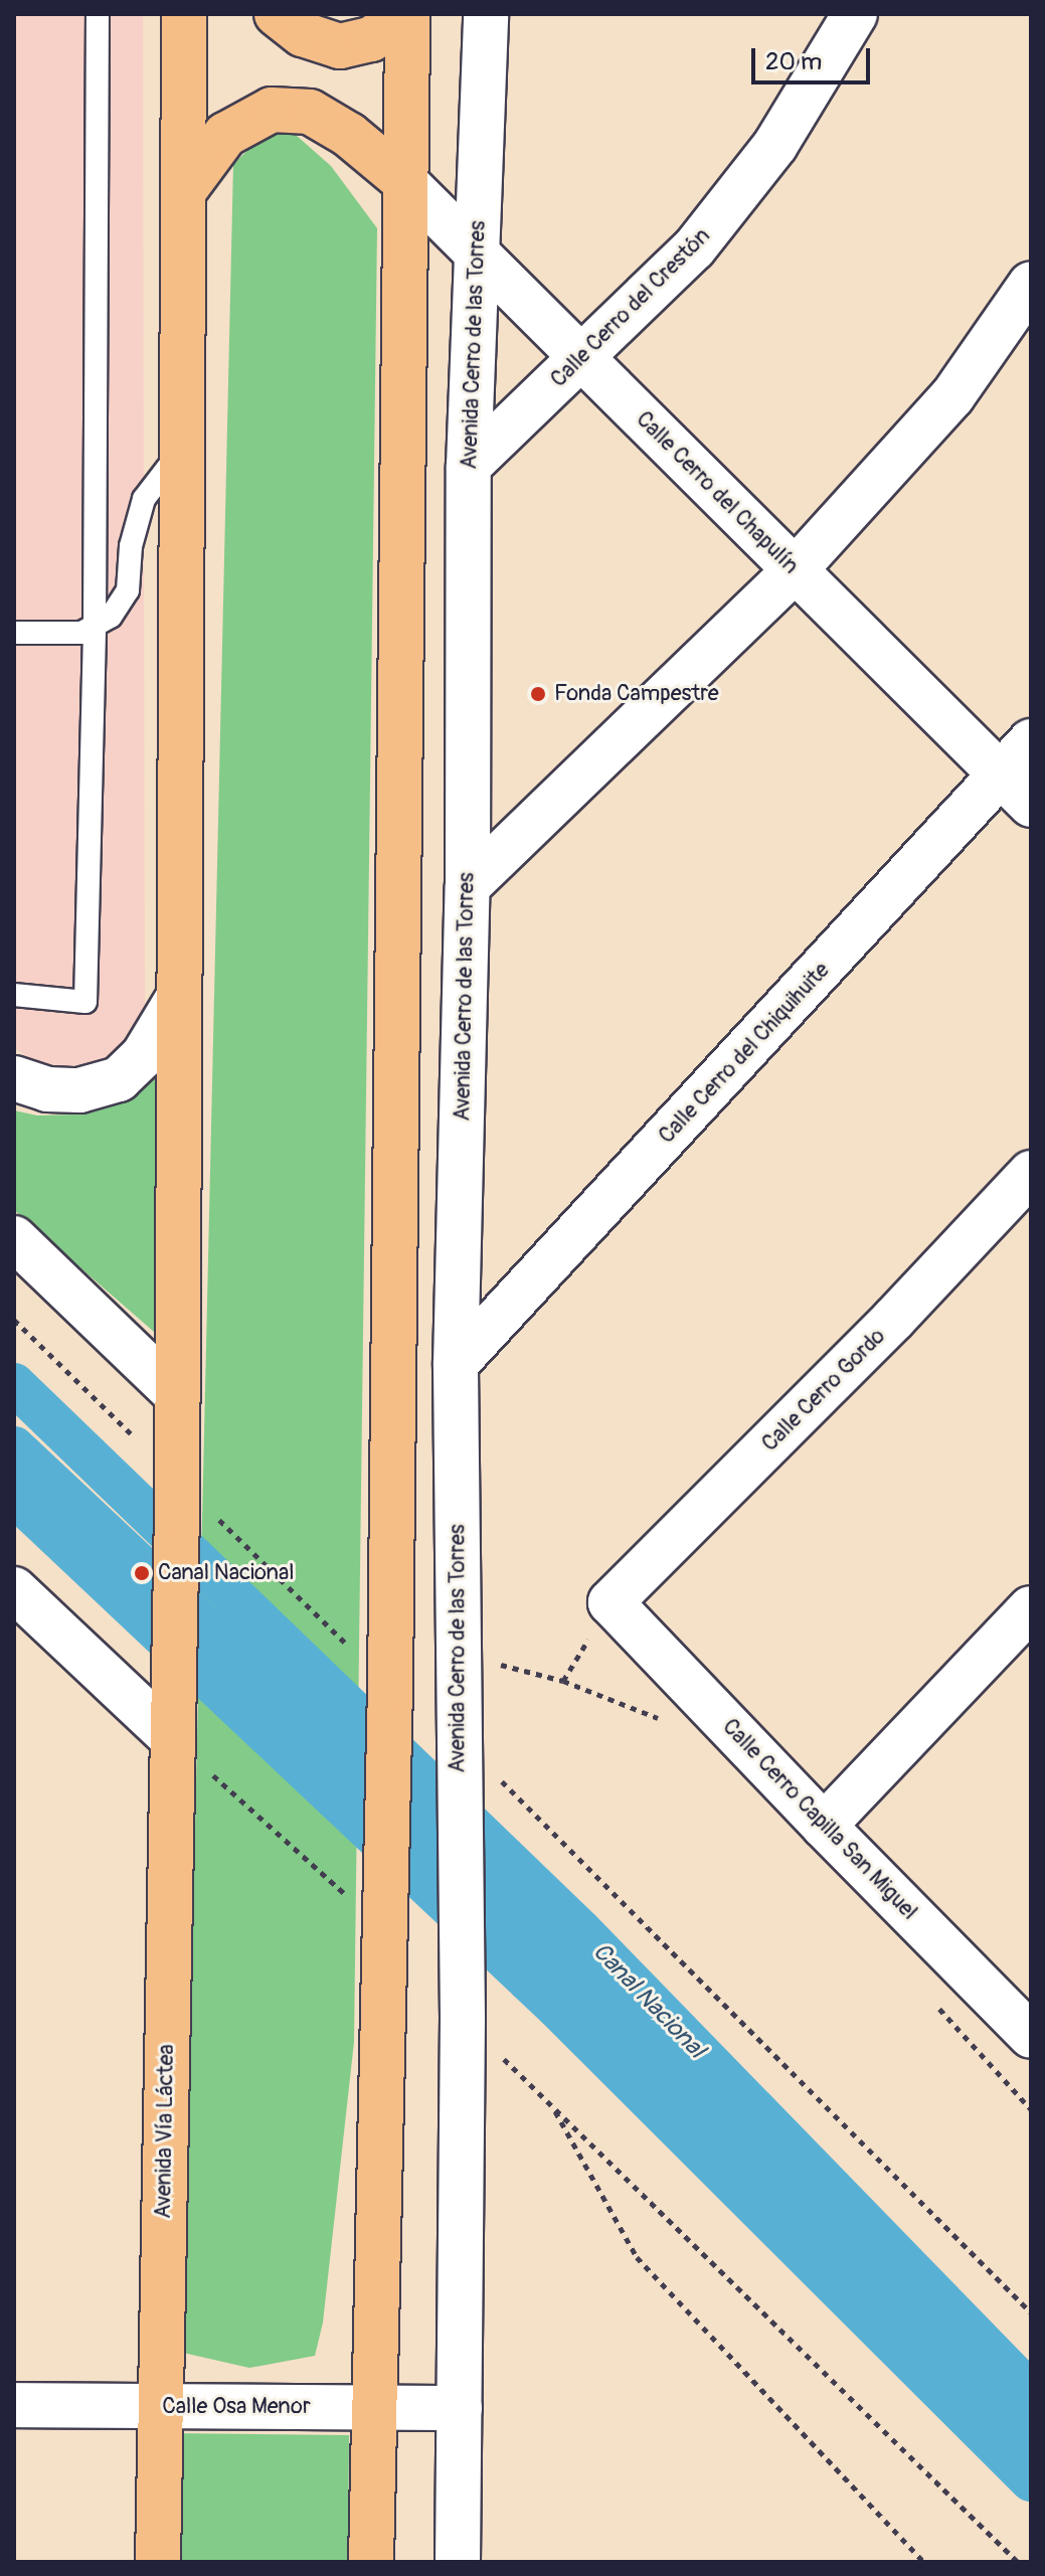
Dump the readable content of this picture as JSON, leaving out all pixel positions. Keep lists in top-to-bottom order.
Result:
{
  "streets": {
    "main road": ["Avenida Vía Láctea"],
    "street": [
      "Calle Cerro del Crestón",
      "Avenida Cerro de las Torres",
      "Calle Cerro del Chapulín",
      "Calle Cerro del Chiquihuite",
      "Calle Cerro Gordo",
      "Calle Cerro Capilla San Miguel",
      "Calle Osa Menor"
    ]
  },
  "crossings": [
    ["Calle Cerro del Crestón", "Avenida Cerro de las Torres"],
    ["Calle Cerro del Crestón", "Calle Cerro del Chapulín"],
    ["Avenida Cerro de las Torres", "Calle Cerro del Chapulín"],
    ["Avenida Cerro de las Torres", "Calle Cerro del Chiquihuite"],
    ["Calle Cerro del Chapulín", "Calle Cerro del Chiquihuite"],
    ["Calle Cerro Gordo", "Calle Cerro Capilla San Miguel"],
    ["Avenida Vía Láctea", "Calle Osa Menor"]
  ],
  "water": ["Canal Nacional"],
  "places": ["Fonda Campestre", "Canal Nacional"],
  "scale_bar": "20 m"
}
